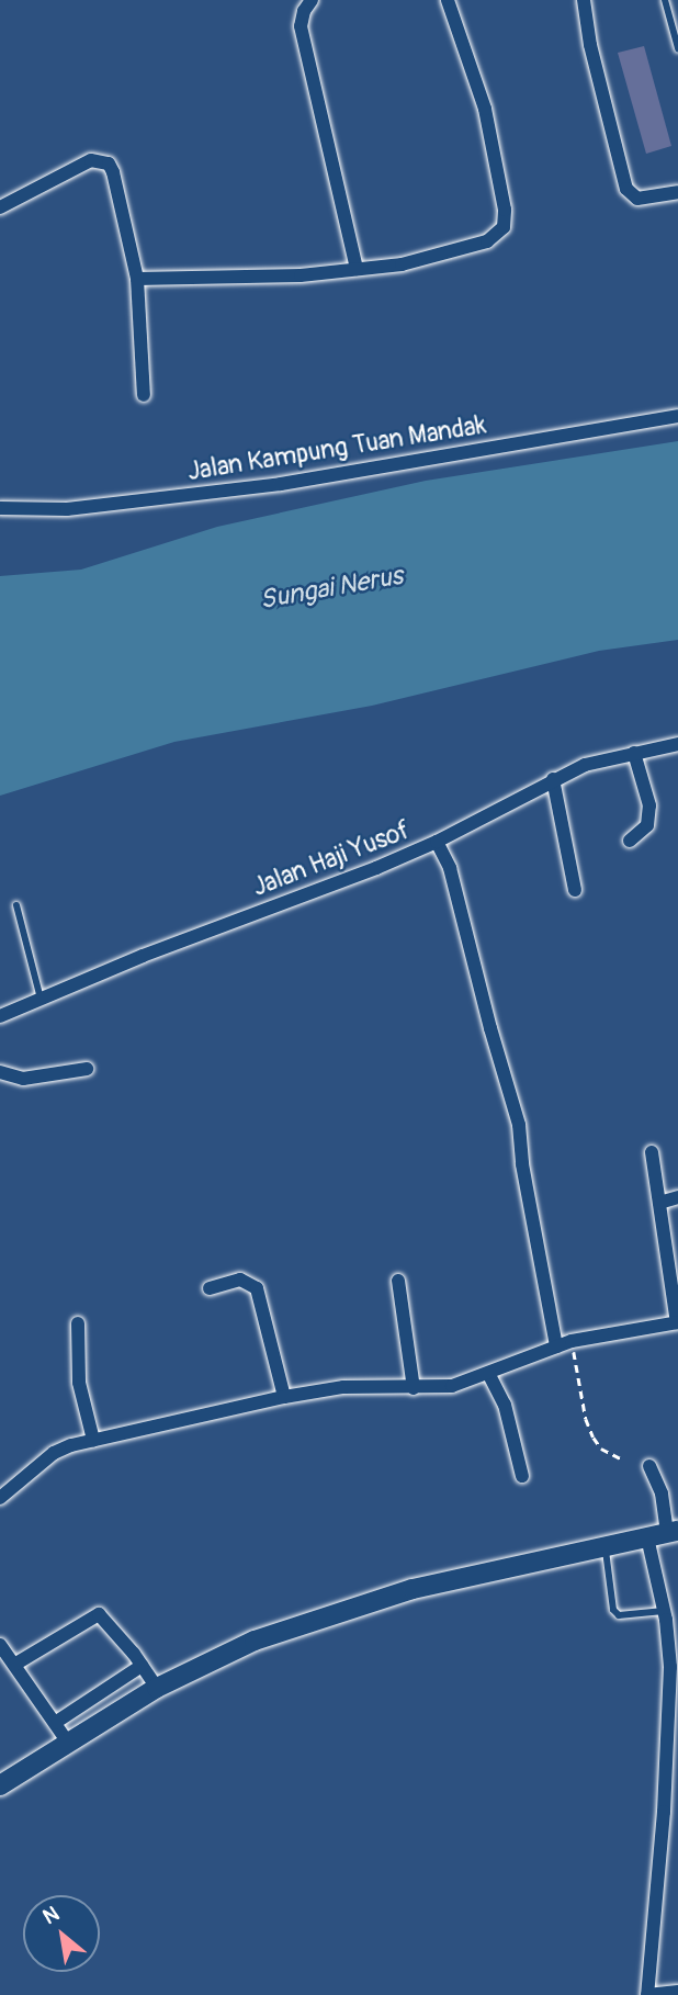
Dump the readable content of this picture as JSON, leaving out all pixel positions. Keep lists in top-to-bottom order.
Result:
{
  "streets": {
    "street": ["Jalan Kampung Tuan Mandak", "Jalan Haji Yusof"]
  },
  "water": ["Sungai Nerus"],
  "north": "top left"
}
